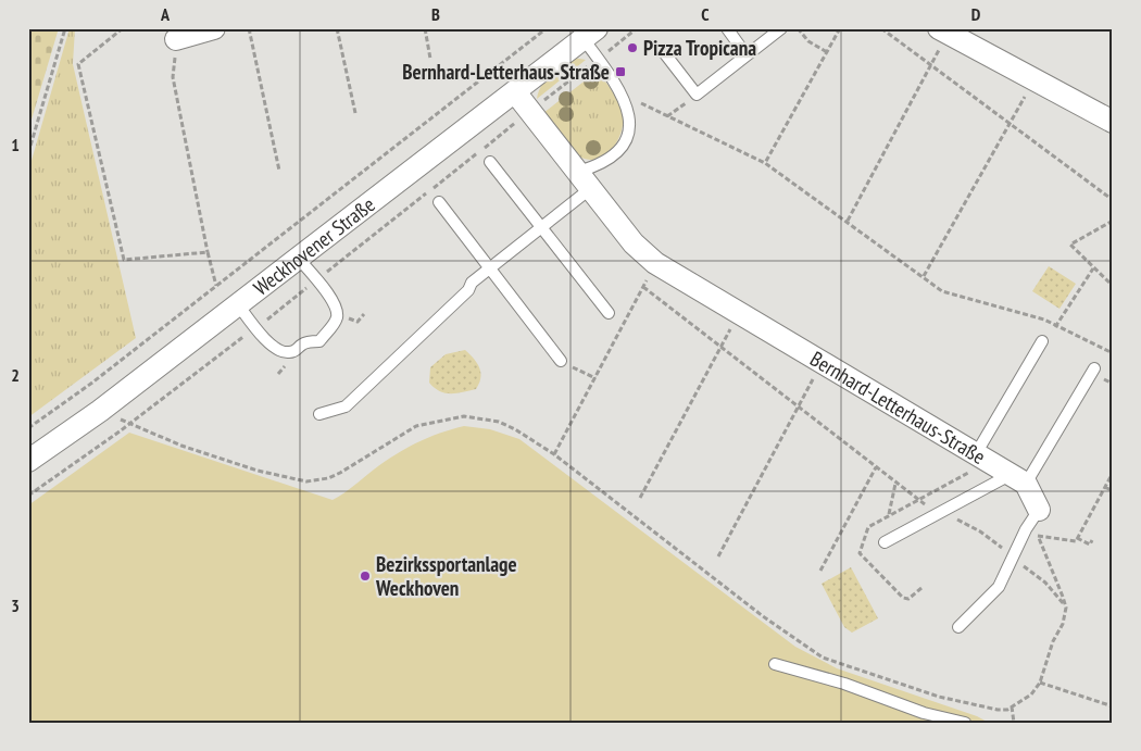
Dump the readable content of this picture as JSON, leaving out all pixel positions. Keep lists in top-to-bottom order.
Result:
{
  "streets": {
    "street": ["Weckhovener Straße", "Bernhard-Letterhaus-Straße"]
  },
  "crossings": [
    ["Weckhovener Straße", "Bernhard-Letterhaus-Straße"]
  ],
  "places": {
    "other": ["Pizza Tropicana", "Bezirkssportanlage Weckhoven"],
    "transit": ["Bernhard-Letterhaus-Straße"]
  },
  "grid": {
    "columns": [
      "A",
      "B",
      "C",
      "D"
    ],
    "rows": ["1", "2", "3"]
  }
}
